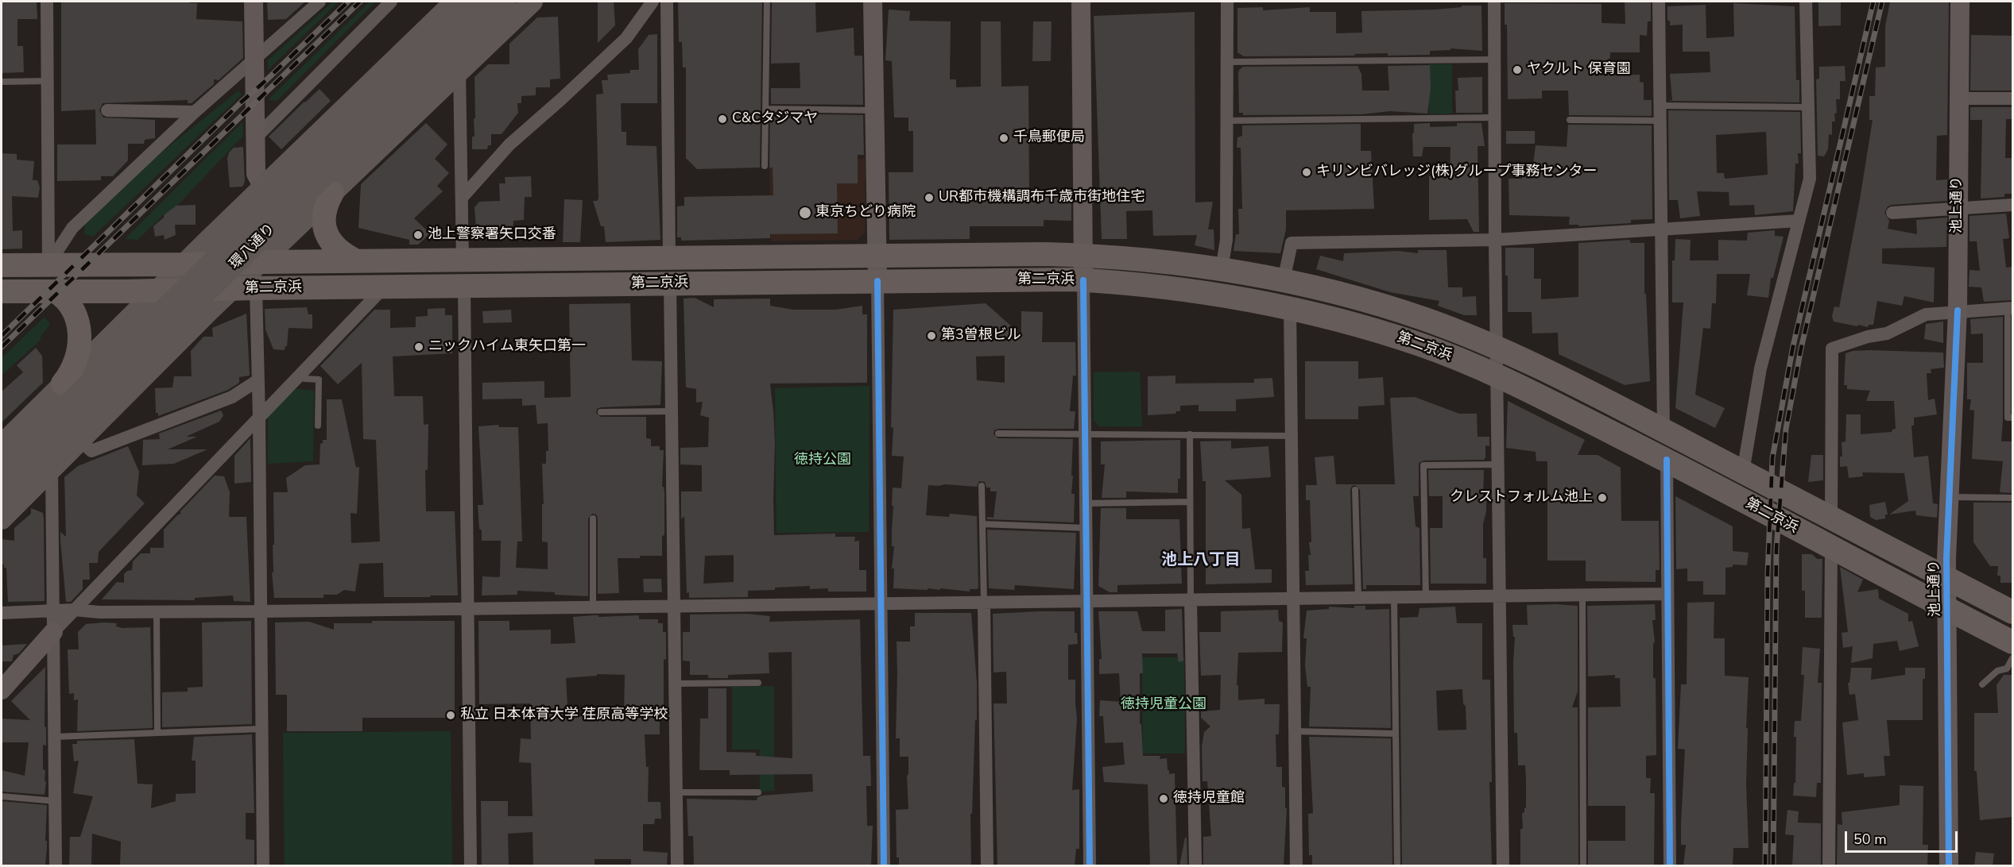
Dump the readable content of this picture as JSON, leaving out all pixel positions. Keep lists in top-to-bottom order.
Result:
{
  "streets": {
    "highway": ["第二京浜"],
    "main road": ["池上通り", "環八通り"]
  },
  "crossings": [
    ["池上通り", "第二京浜"]
  ],
  "districts": ["池上八丁目"],
  "parks": ["徳持公園", "徳持児童公園"],
  "places": [
    "ヤクルト 保育園",
    "C&Cタジマヤ",
    "千鳥郵便局",
    "キリンビバレッジ(株)グループ事務センター",
    "UR都市機構調布千歳市街地住宅",
    "東京ちどり病院",
    "池上警察署矢口交番",
    "第3曽根ビル",
    "ニックハイム東矢口第一",
    "クレストフォルム池上",
    "私立 日本体育大学 荏原高等学校",
    "徳持児童館"
  ],
  "scale_bar": "50 m"
}
